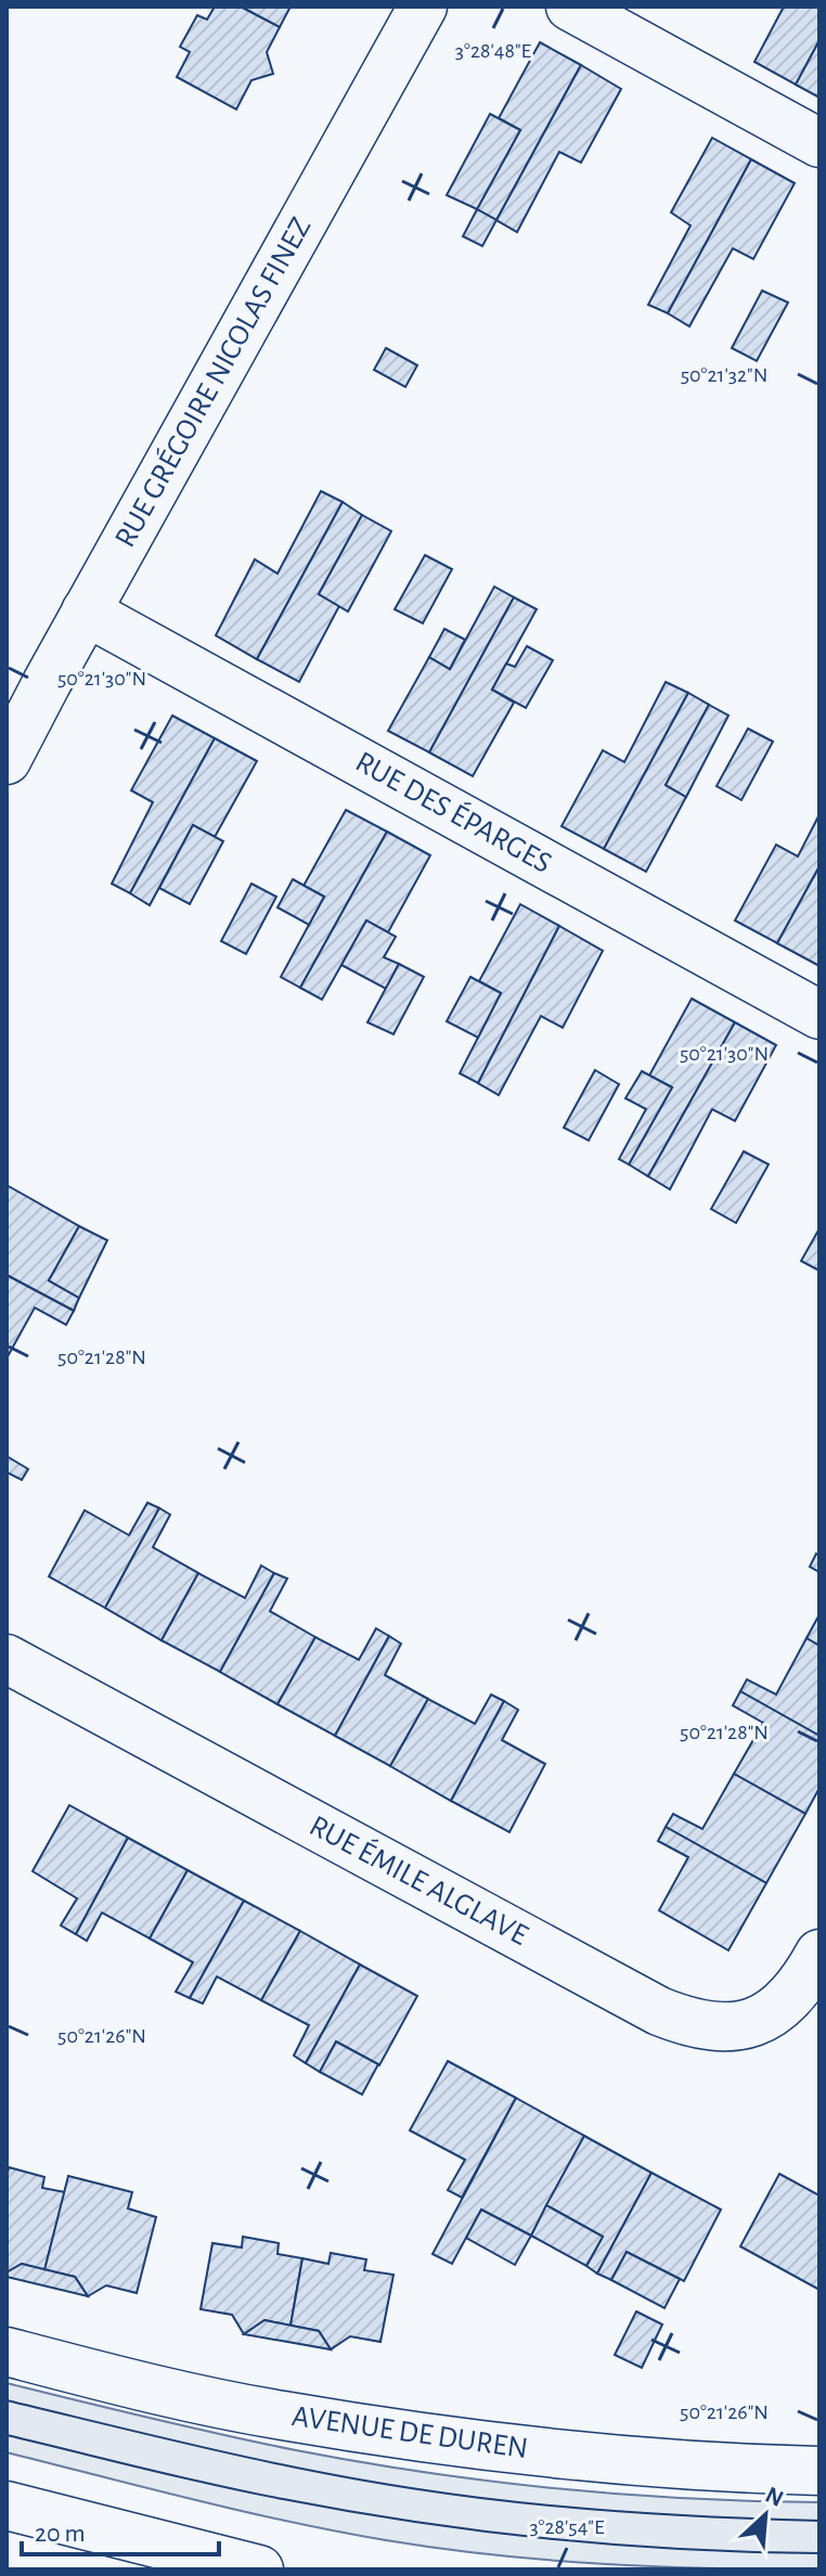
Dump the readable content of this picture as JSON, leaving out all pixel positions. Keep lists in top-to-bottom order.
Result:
{
  "streets": {
    "street": [
      "RUE GRÉGOIRE NICOLAS FINEZ",
      "RUE DES ÉPARGES",
      "RUE ÉMILE ALGLAVE",
      "AVENUE DE DUREN"
    ]
  },
  "crossings": [
    ["RUE GRÉGOIRE NICOLAS FINEZ", "RUE DES ÉPARGES"]
  ],
  "scale_bar": "20 m",
  "north": "top right",
  "coordinates": [
    "3°28'48\"E",
    "50°21'32\"N",
    "50°21'30\"N",
    "50°21'28\"N",
    "50°21'26\"N",
    "3°28'54\"E"
  ]
}
